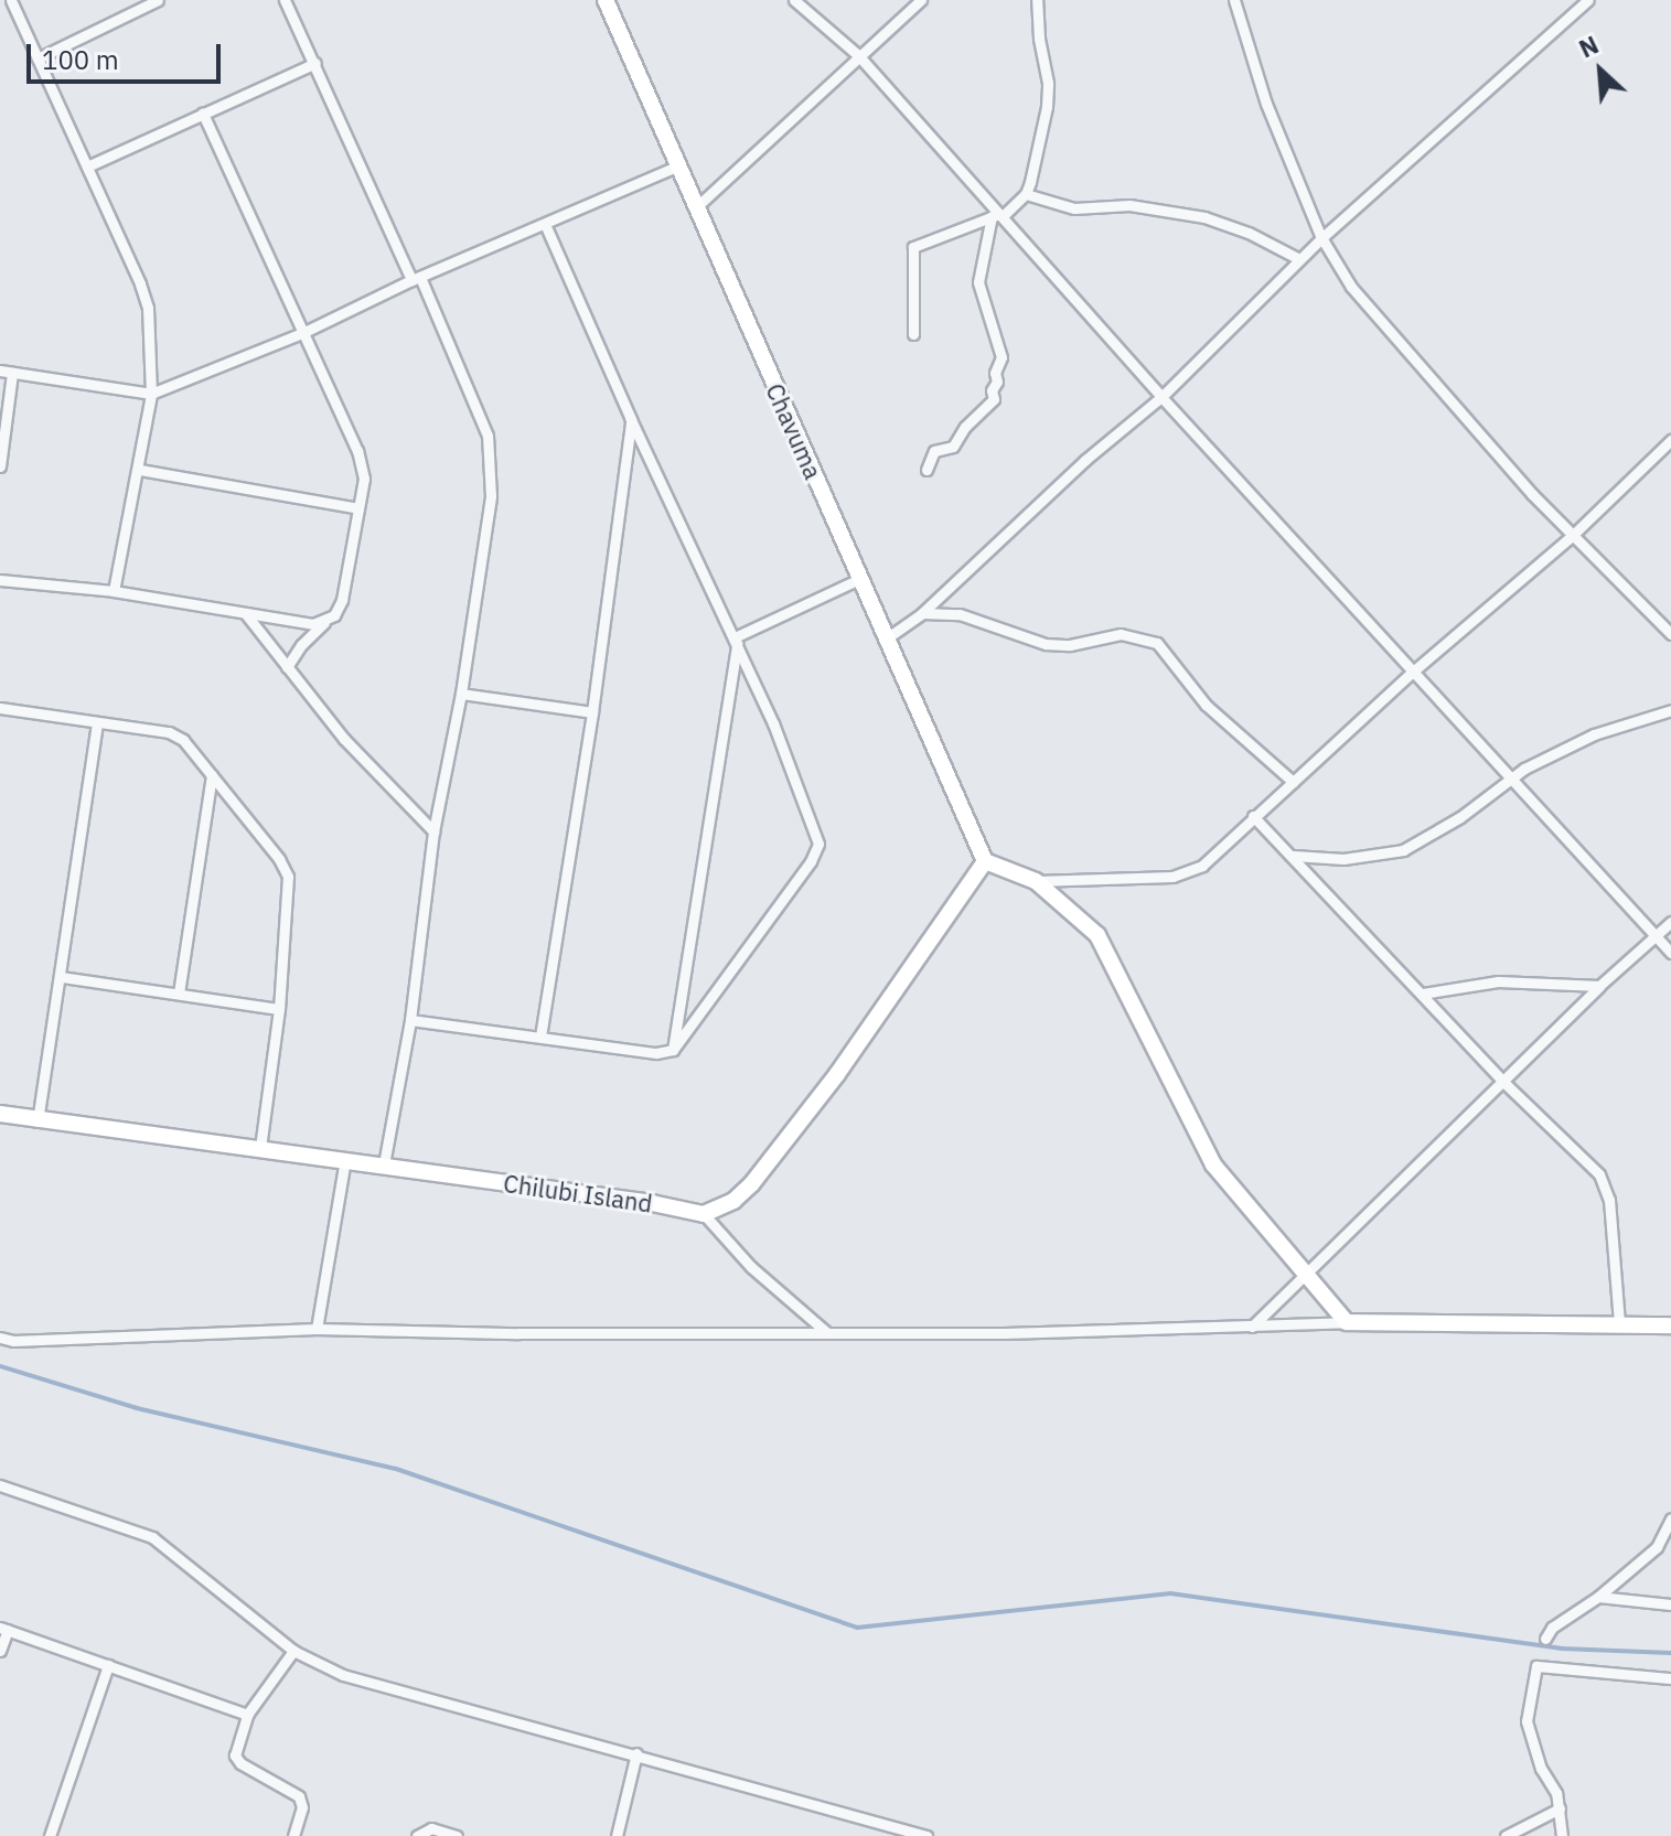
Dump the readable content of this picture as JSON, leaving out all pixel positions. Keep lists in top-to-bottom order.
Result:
{
  "streets": {
    "street": ["Chavuma", "Chilubi Island"]
  },
  "scale_bar": "100 m",
  "north": "top left"
}
